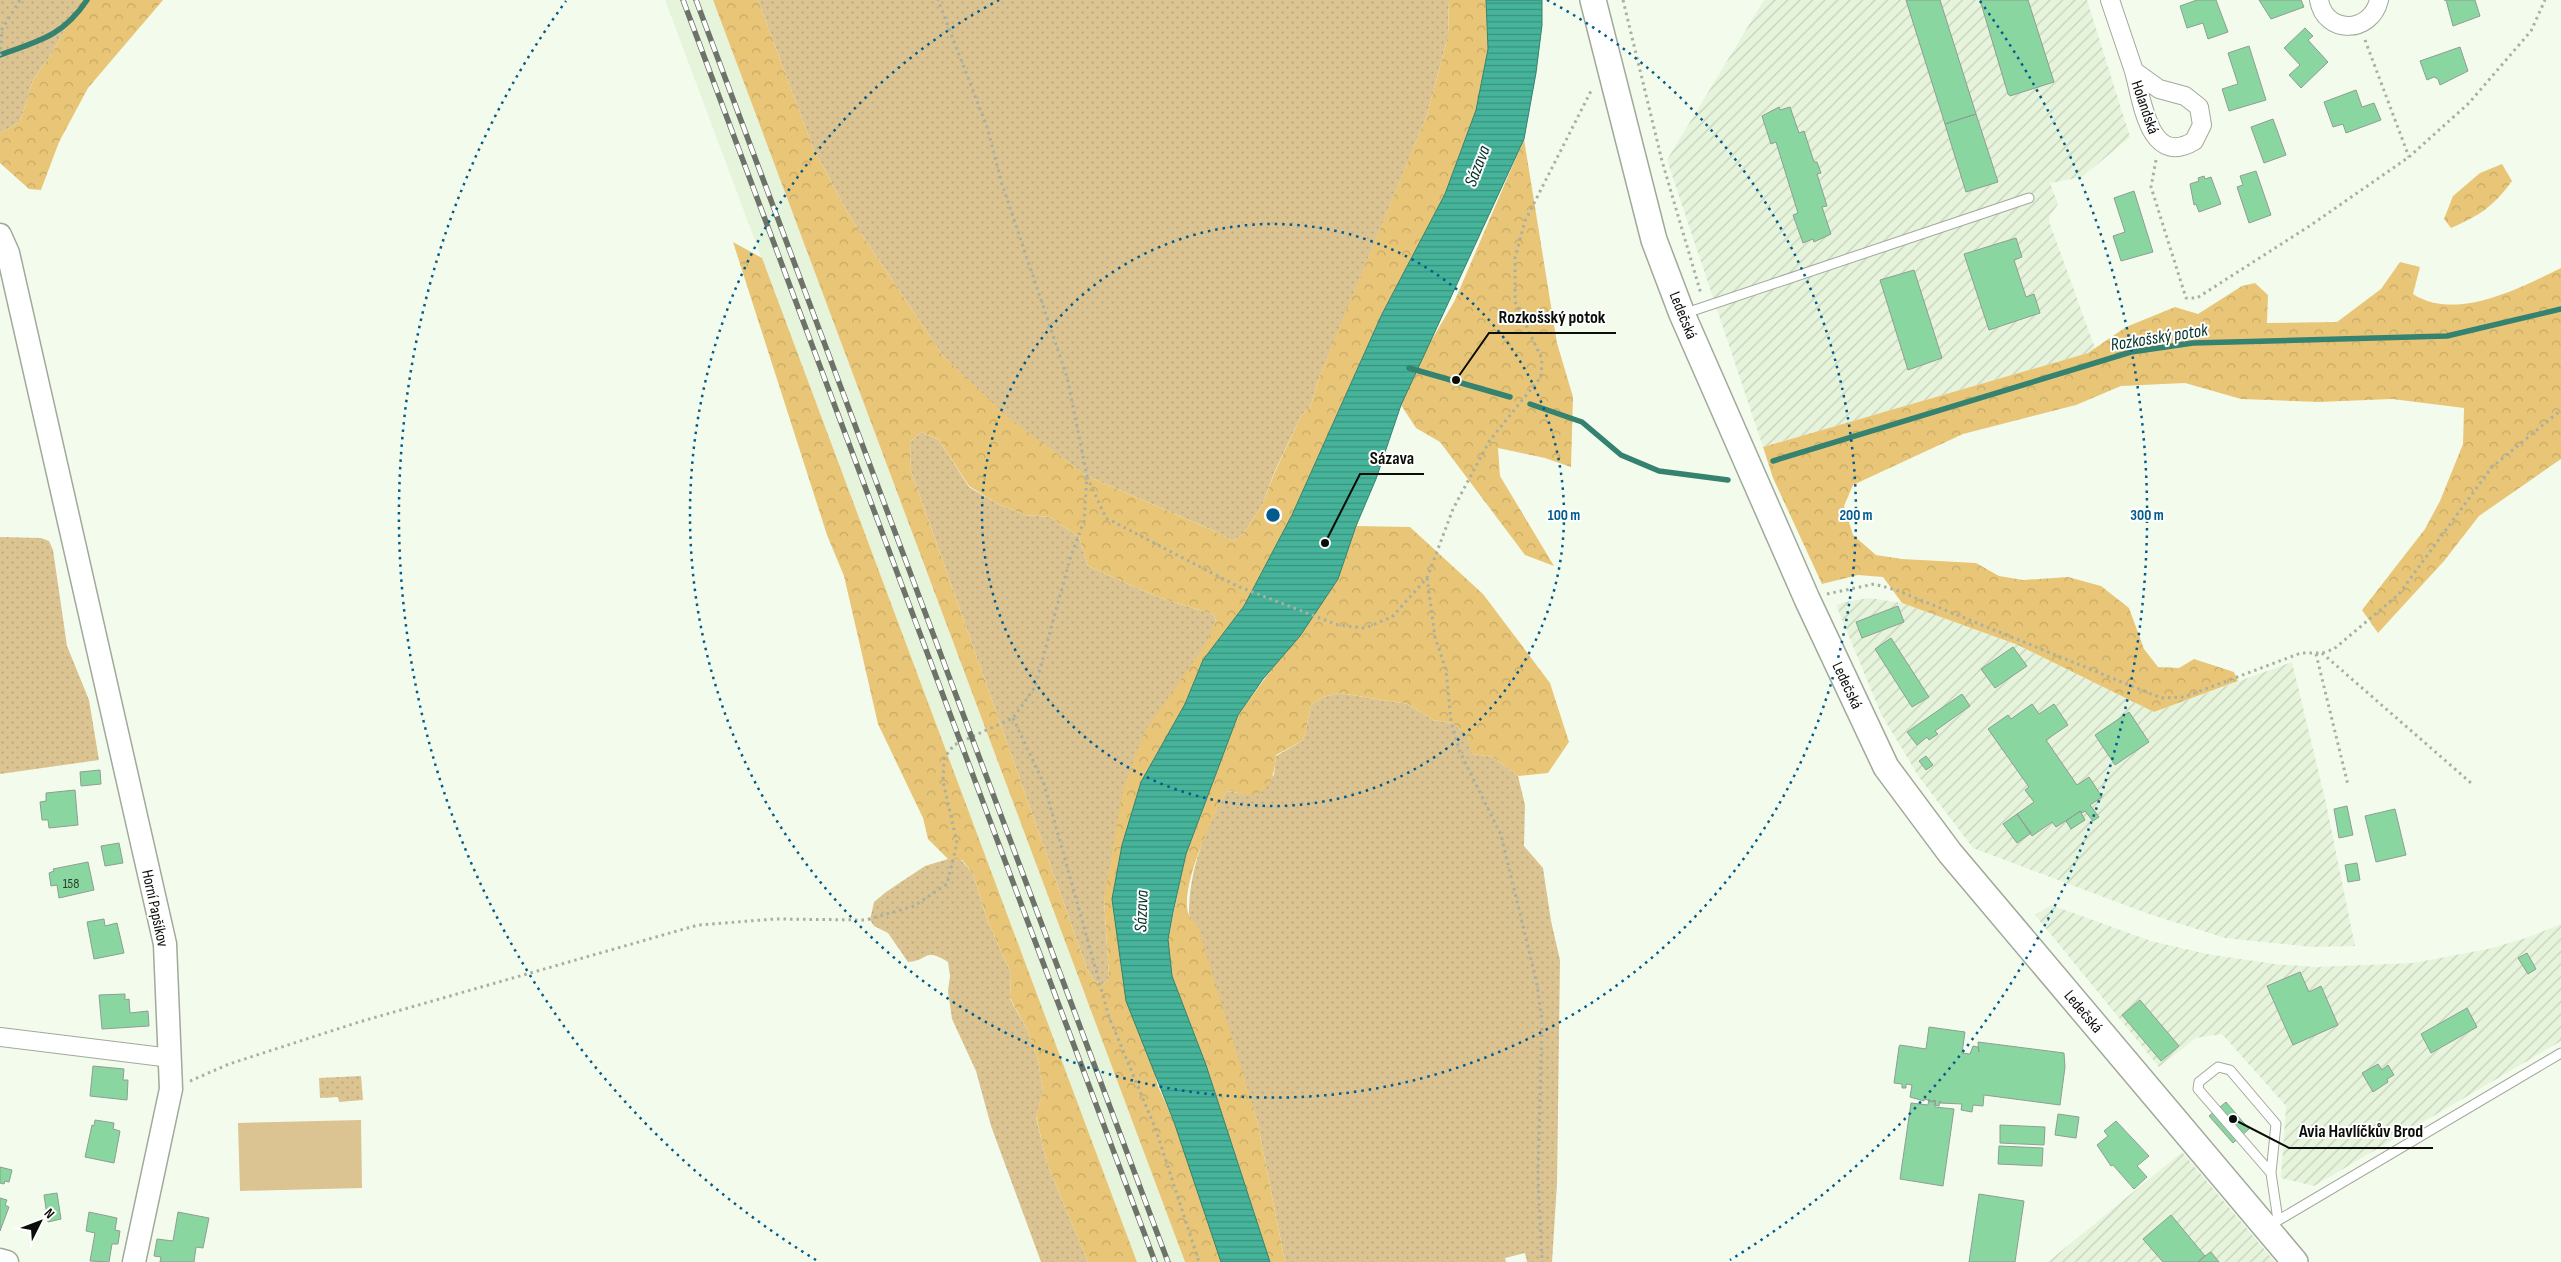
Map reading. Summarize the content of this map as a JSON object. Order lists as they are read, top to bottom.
{
  "streets": {
    "main road": ["Ledečská"],
    "street": ["Holandská", "Horní Papšíkov"]
  },
  "water": ["Sázava", "Rozkošský potok"],
  "places": ["Rozkošský potok", "Sázava", "Avia Havlíčkův Brod"],
  "house_numbers": ["158"],
  "north": "top right",
  "rings": ["100 m", "200 m", "300 m"]
}
